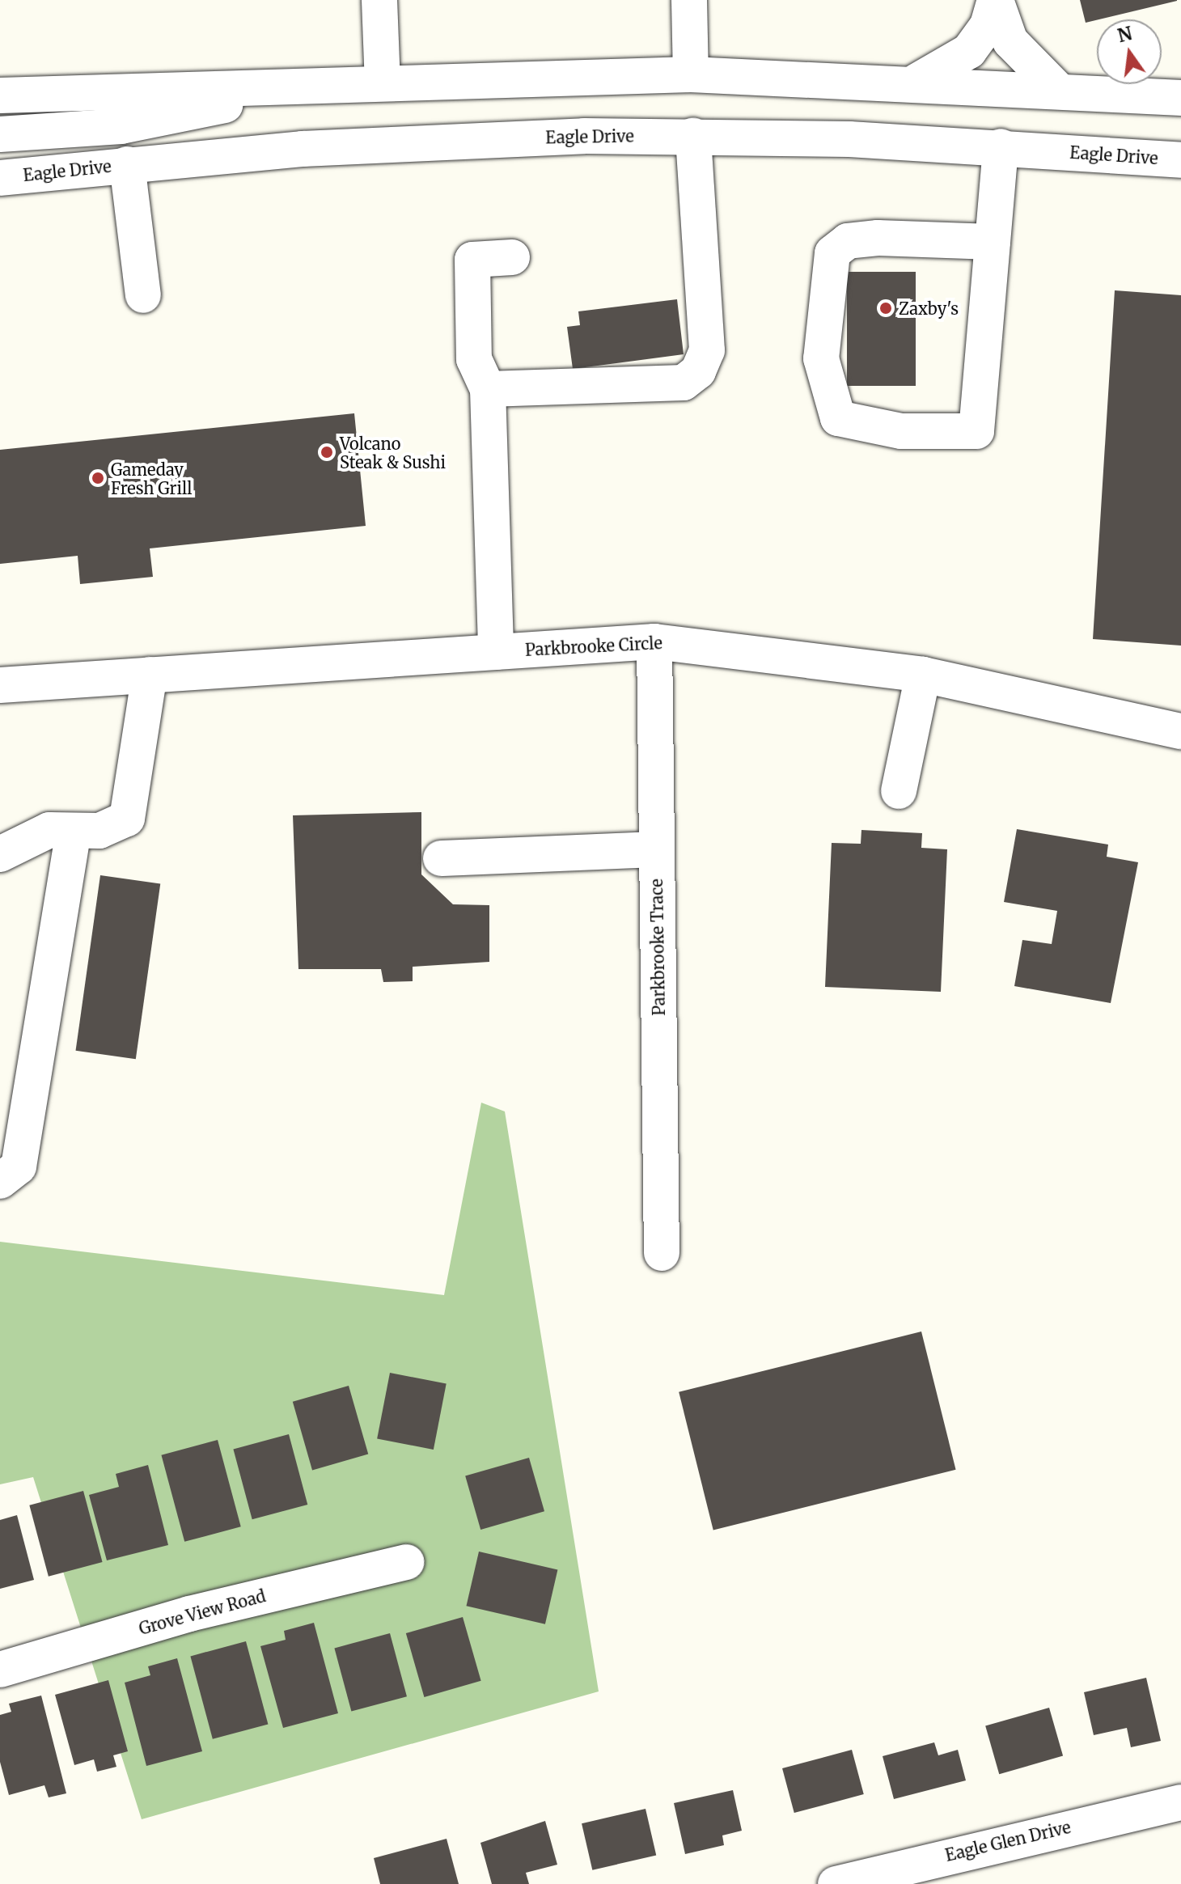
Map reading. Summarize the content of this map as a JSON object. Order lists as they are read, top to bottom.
{
  "streets": {
    "street": [
      "Eagle Drive",
      "Parkbrooke Circle",
      "Parkbrooke Trace",
      "Grove View Road",
      "Eagle Glen Drive"
    ]
  },
  "crossings": [
    ["Parkbrooke Circle", "Parkbrooke Trace"]
  ],
  "places": ["Zaxby's", "Volcano Steak & Sushi", "Gameday Fresh Grill"],
  "north": "top"
}
